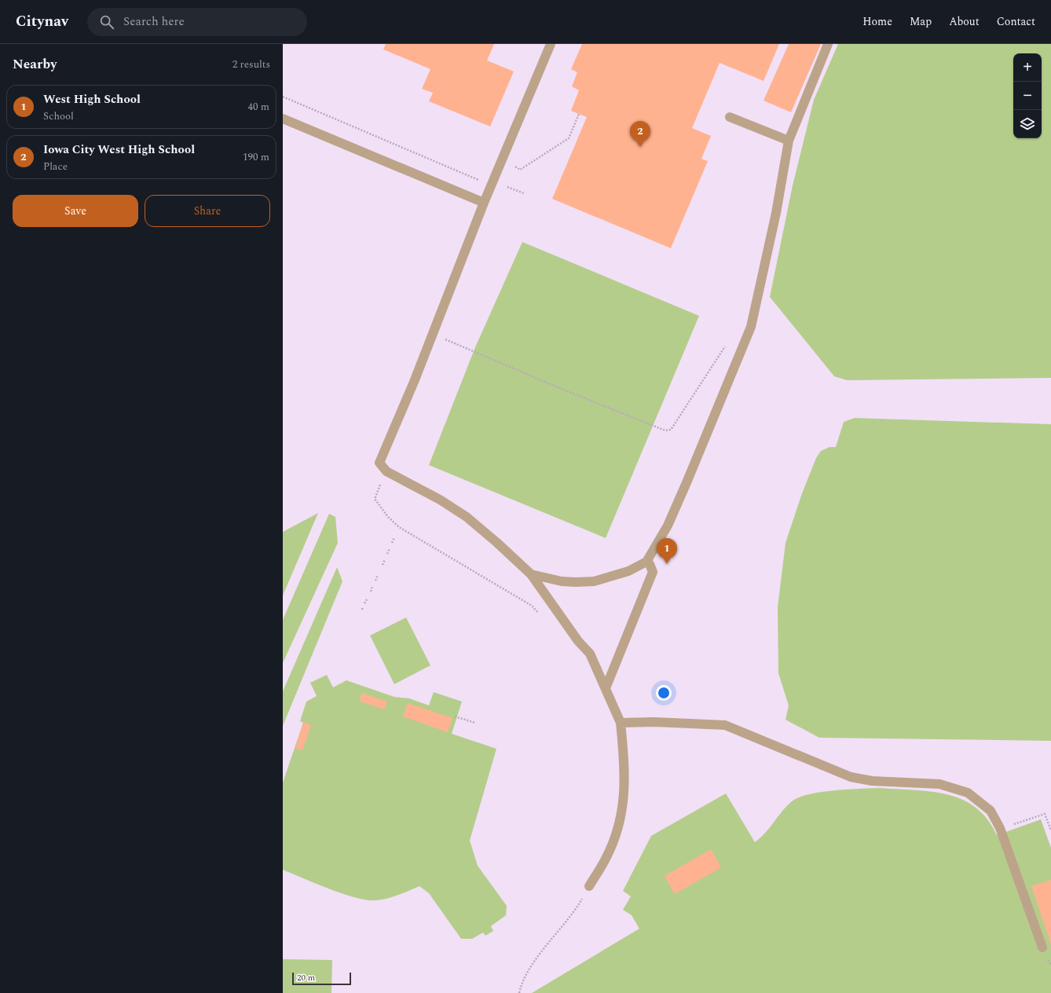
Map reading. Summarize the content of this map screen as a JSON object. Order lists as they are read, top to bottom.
{
  "scale_bar": "20 m",
  "page": {
    "header": "Citynav",
    "search": "Search here",
    "nav": [
      "Home",
      "Map",
      "About",
      "Contact"
    ],
    "heading": ["Nearby", "2 results"],
    "map_buttons": ["+", "−"],
    "list": [
      {
        "mark": "1",
        "name": "West High School",
        "note": "School",
        "value": "40 m"
      },
      {
        "mark": "2",
        "name": "Iowa City West High School",
        "note": "Place",
        "value": "190 m"
      }
    ],
    "pins": ["2", "1"],
    "buttons": ["Save", "Share"],
    "scale": "20 m"
  }
}
